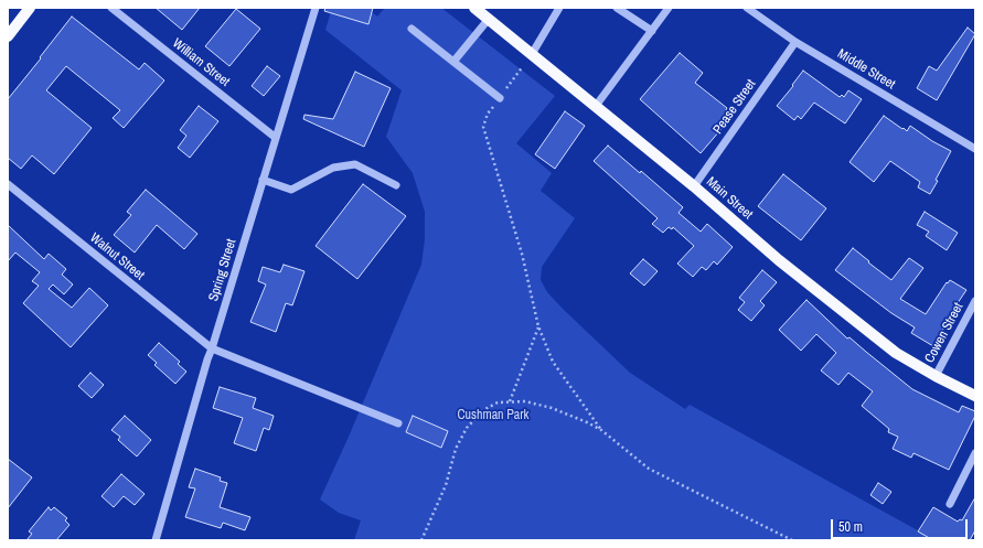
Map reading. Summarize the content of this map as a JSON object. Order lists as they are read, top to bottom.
{
  "streets": {
    "main road": ["Main Street"],
    "street": [
      "William Street",
      "Middle Street",
      "Pease Street",
      "Walnut Street",
      "Spring Street",
      "Cowen Street"
    ]
  },
  "crossings": [
    ["William Street", "Spring Street"],
    ["Middle Street", "Pease Street"],
    ["Pease Street", "Main Street"],
    ["Main Street", "Cowen Street"],
    ["Walnut Street", "Spring Street"]
  ],
  "parks": ["Cushman Park"],
  "scale_bar": "50 m"
}
